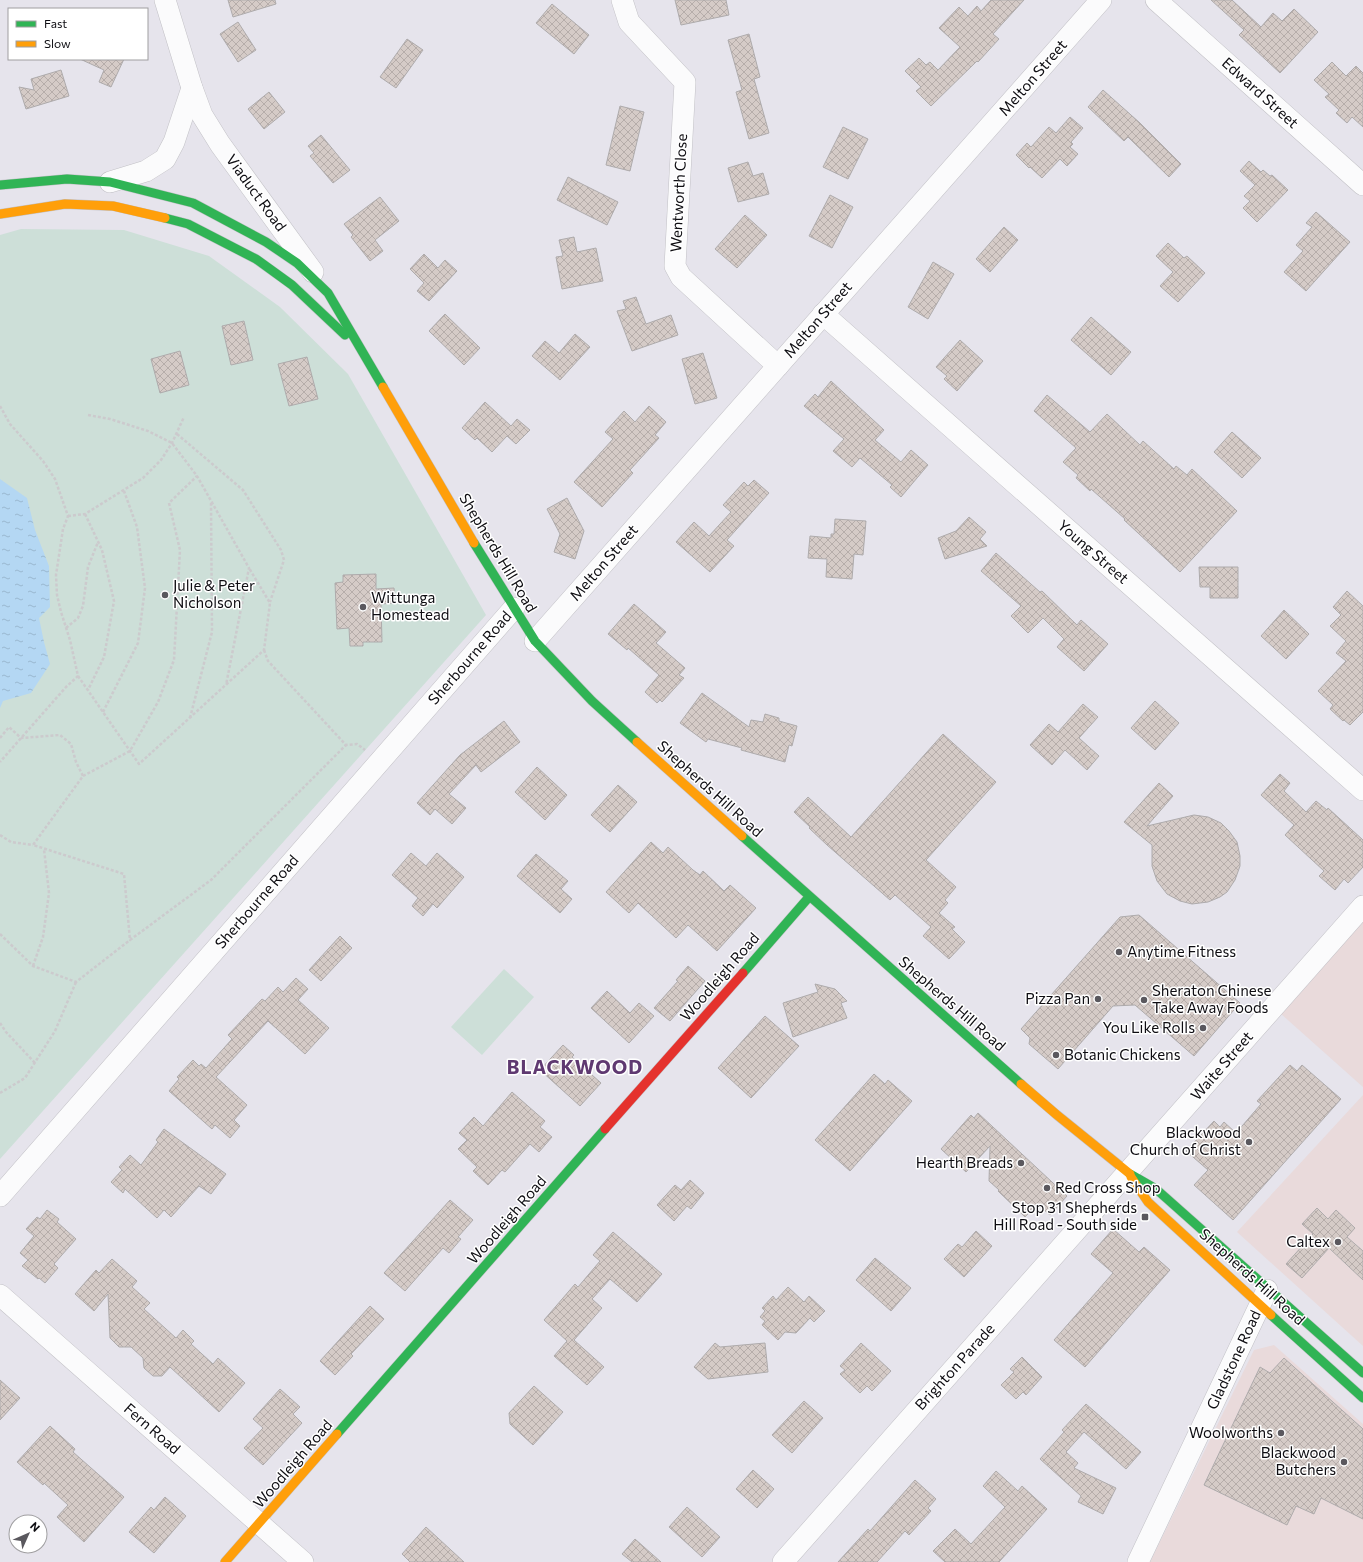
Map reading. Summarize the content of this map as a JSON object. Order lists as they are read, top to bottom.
{
  "streets": {
    "main road": ["Shepherds Hill Road", "Woodleigh Road"],
    "street": [
      "Melton Street",
      "Edward Street",
      "Viaduct Road",
      "Wentworth Close",
      "Young Street",
      "Sherbourne Road",
      "Waite Street",
      "Gladstone Road",
      "Brighton Parade",
      "Fern Road"
    ]
  },
  "crossings": [
    ["Melton Street", "Wentworth Close"],
    ["Melton Street", "Young Street"],
    ["Melton Street", "Shepherds Hill Road"],
    ["Viaduct Road", "Shepherds Hill Road"],
    ["Shepherds Hill Road", "Sherbourne Road"],
    ["Shepherds Hill Road", "Woodleigh Road"],
    ["Shepherds Hill Road", "Waite Street"],
    ["Shepherds Hill Road", "Gladstone Road"],
    ["Shepherds Hill Road", "Brighton Parade"],
    ["Woodleigh Road", "Fern Road"],
    ["Waite Street", "Brighton Parade"]
  ],
  "districts": ["BLACKWOOD"],
  "places": {
    "other": [
      "Julie & Peter Nicholson",
      "Wittunga Homestead",
      "Anytime Fitness",
      "Pizza Pan",
      "Sheraton Chinese Take Away Foods",
      "You Like Rolls",
      "Botanic Chickens",
      "Blackwood Church of Christ",
      "Hearth Breads",
      "Red Cross Shop",
      "Caltex",
      "Woolworths",
      "Blackwood Butchers"
    ],
    "transit": ["Stop 31 Shepherds Hill Road - South side"]
  },
  "legend": ["Fast", "Slow"],
  "north": "top right"
}
